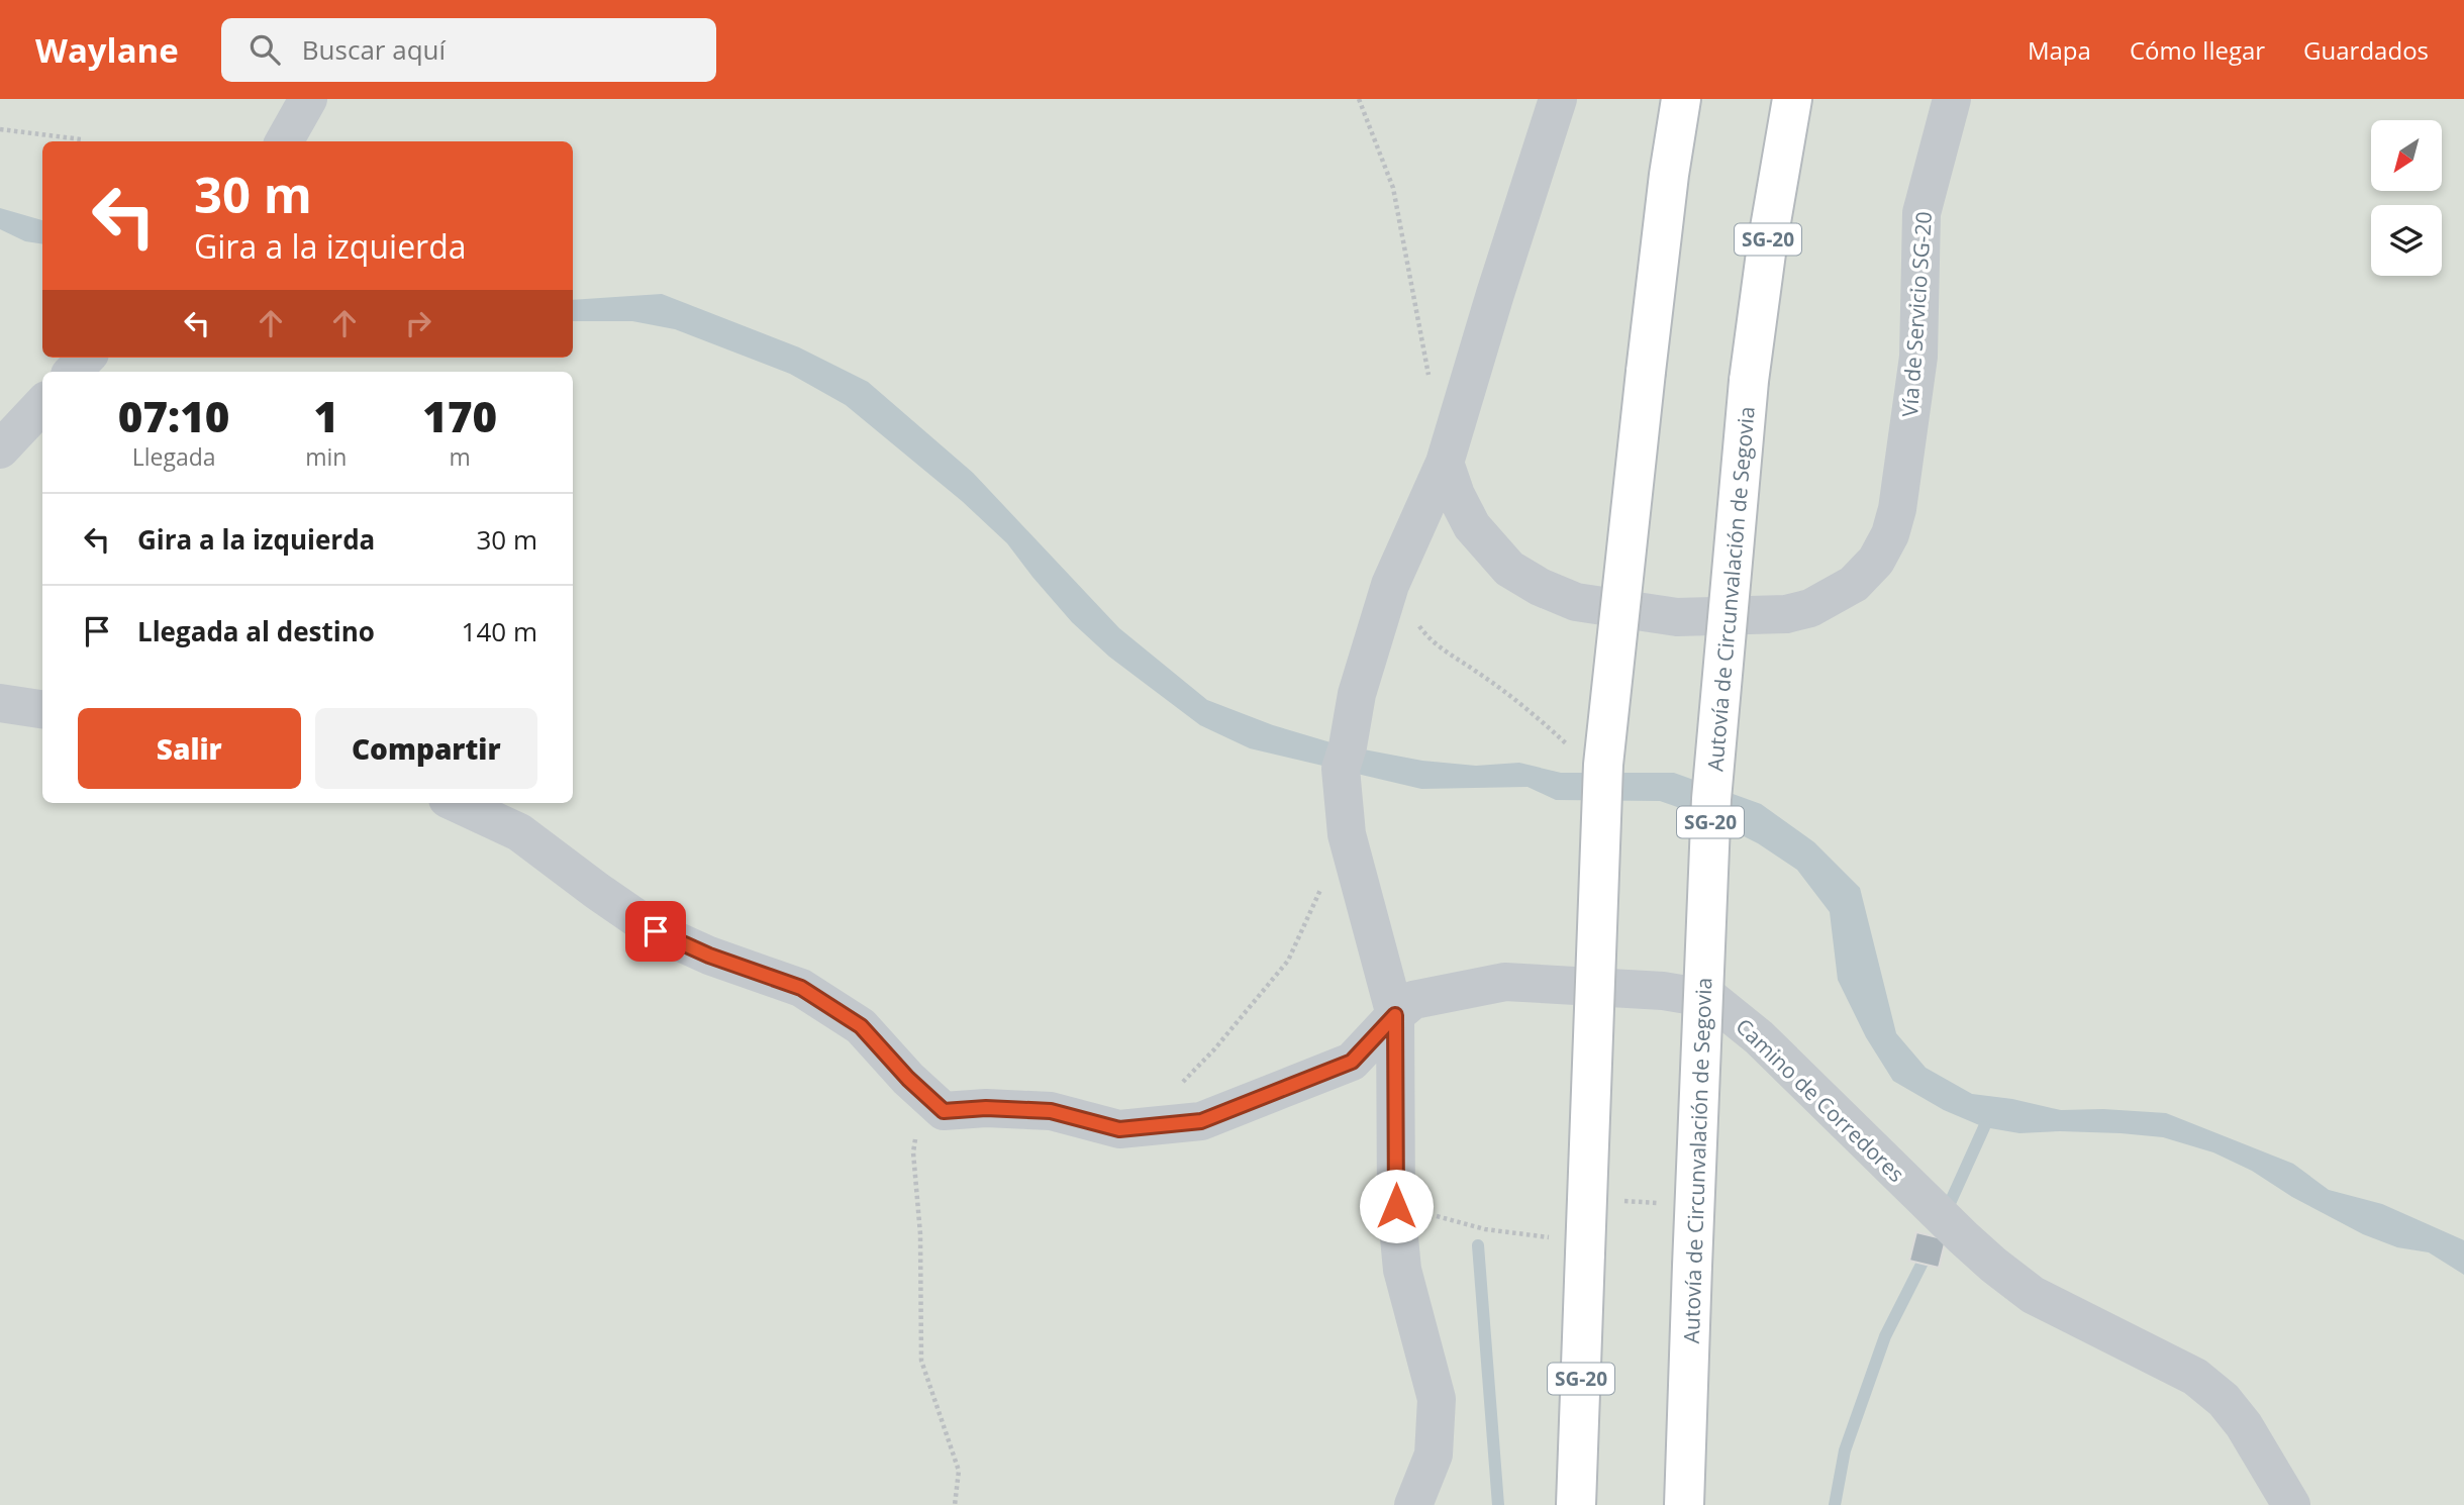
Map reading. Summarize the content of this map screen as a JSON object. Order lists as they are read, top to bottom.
{
  "streets": {
    "highway": ["SG-20", "Autovía de Circunvalación de Segovia"],
    "street": ["Vía de Servicio SG-20", "Camino de Corredores"]
  },
  "north": "bottom left",
  "page": {
    "header": "Waylane",
    "search": "Buscar aquí",
    "nav": ["Mapa", "Cómo llegar", "Guardados"],
    "turn": ["30 m", "Gira a la izquierda"],
    "eta": [
      "07:10",
      "Llegada",
      "1",
      "min",
      "170",
      "m"
    ],
    "list": [
      {
        "name": "Gira a la izquierda",
        "value": "30 m"
      },
      {
        "name": "Llegada al destino",
        "value": "140 m"
      }
    ],
    "buttons": ["Salir", "Compartir"]
  }
}
